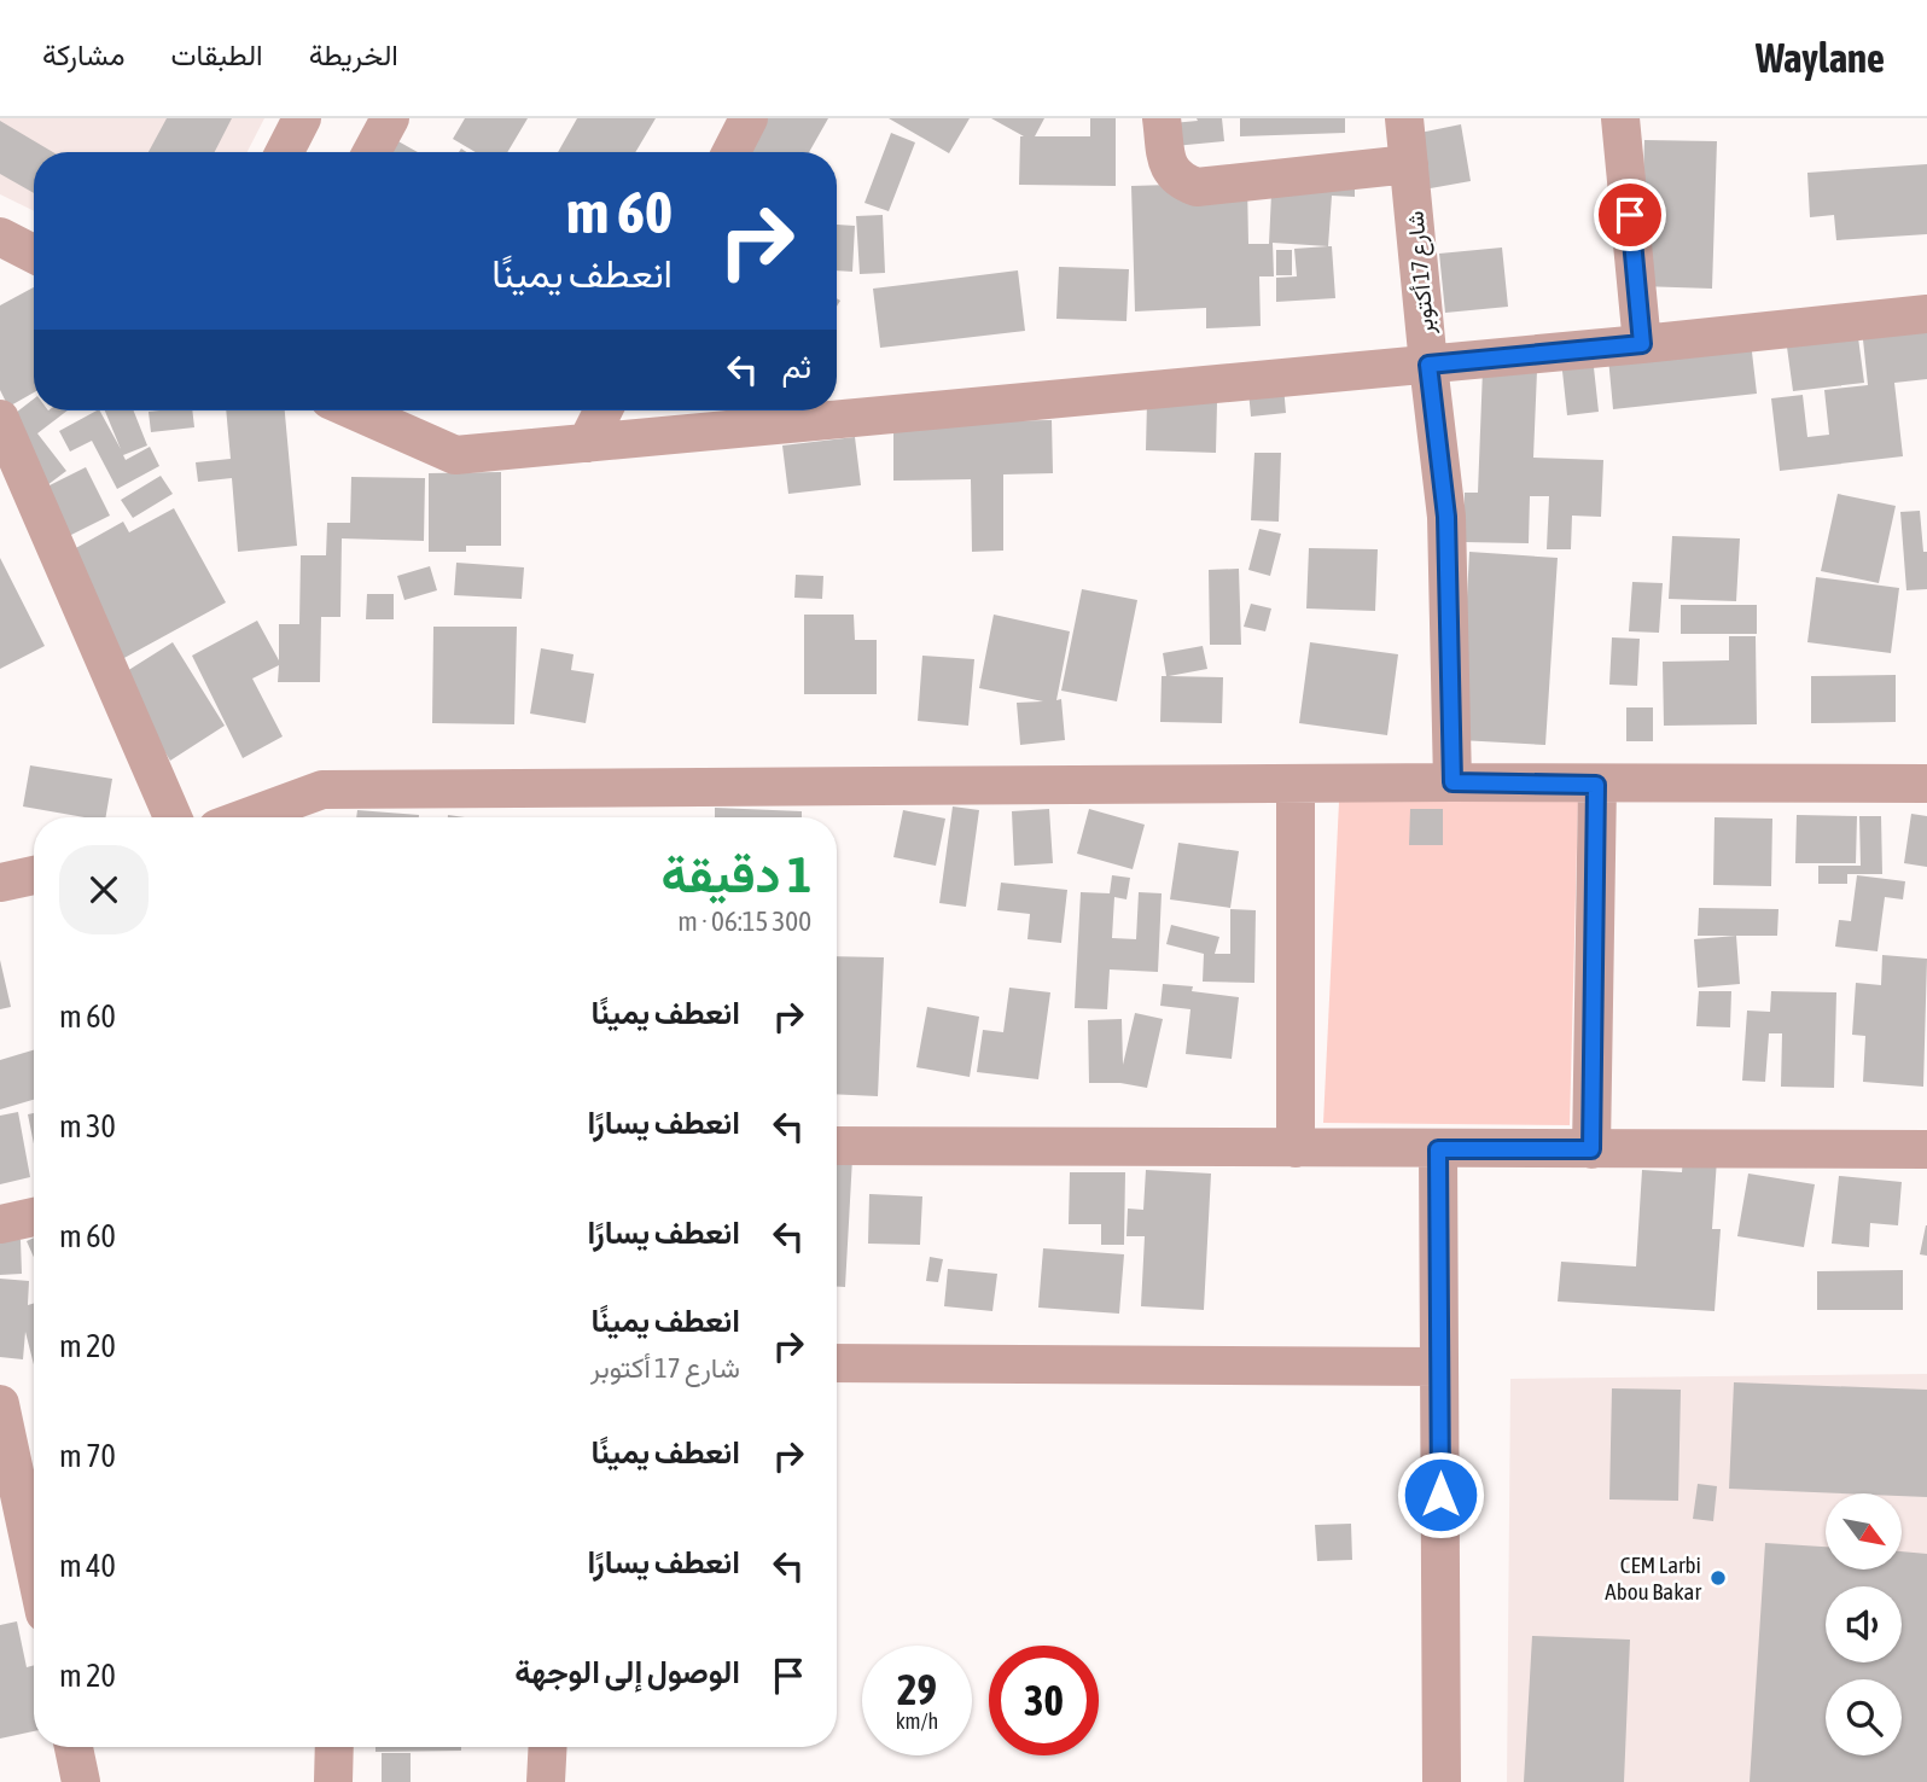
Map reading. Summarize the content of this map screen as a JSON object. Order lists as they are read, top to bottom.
{
  "streets": {
    "street": ["شارع 17 أكتوبر"]
  },
  "places": ["CEM Larbi Abou Bakar"],
  "north": "bottom right",
  "page": {
    "header": "Waylane",
    "nav": ["الخريطة", "الطبقات", "مشاركة"],
    "turn": ["60 m", "انعطف يمينًا"],
    "then": "ثم",
    "heading": ["1 دقيقة", "300 m · 06:15"],
    "list": [
      {
        "name": "انعطف يمينًا",
        "value": "60 m"
      },
      {
        "name": "انعطف يسارًا",
        "value": "30 m"
      },
      {
        "name": "انعطف يسارًا",
        "value": "60 m"
      },
      {
        "name": "انعطف يمينًا",
        "note": "شارع 17 أكتوبر",
        "value": "20 m"
      },
      {
        "name": "انعطف يمينًا",
        "value": "70 m"
      },
      {
        "name": "انعطف يسارًا",
        "value": "40 m"
      },
      {
        "name": "الوصول إلى الوجهة",
        "value": "20 m"
      }
    ],
    "speed": "29 km/h",
    "limit": "30"
  }
}
